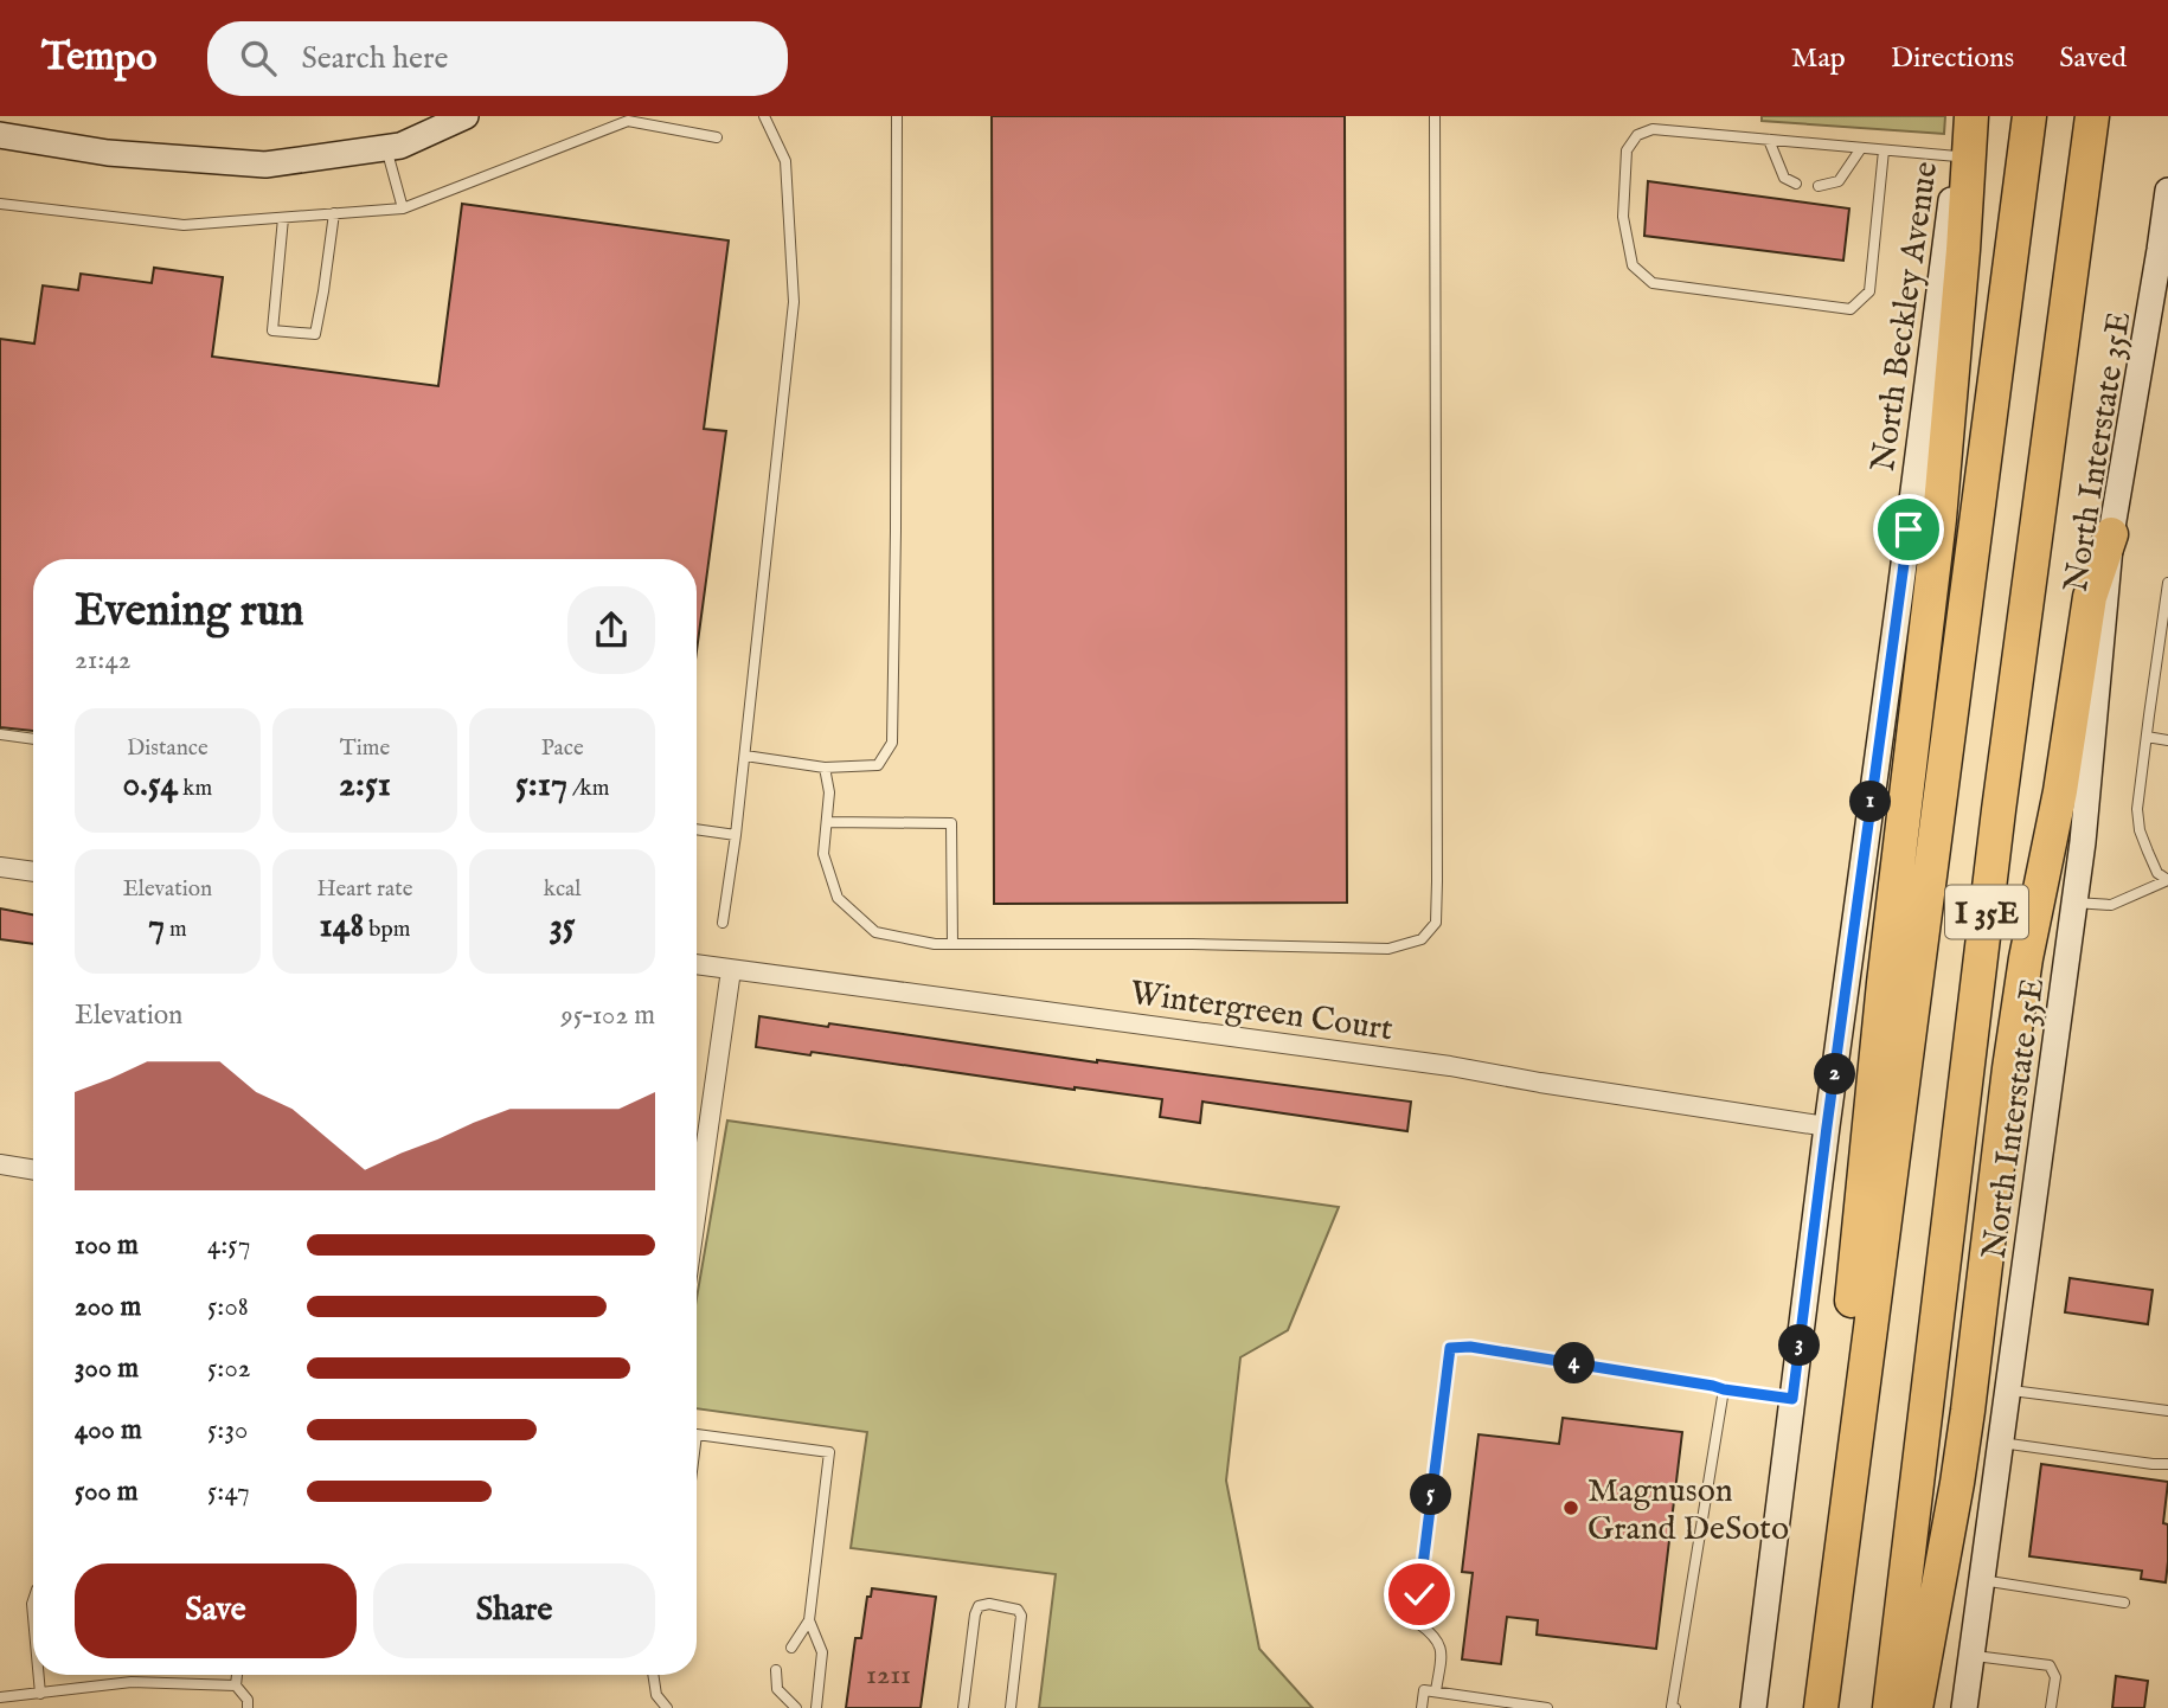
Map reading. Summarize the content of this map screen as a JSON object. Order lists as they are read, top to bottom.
{
  "streets": {
    "highway": ["I 35E"],
    "main road": ["North Beckley Avenue", "North Interstate 35E"],
    "street": ["Wintergreen Court"]
  },
  "crossings": [
    ["North Beckley Avenue", "Wintergreen Court"]
  ],
  "places": ["Magnuson Grand DeSoto"],
  "house_numbers": ["1211"],
  "page": {
    "header": "Tempo",
    "search": "Search here",
    "nav": ["Map", "Directions", "Saved"],
    "heading": ["Evening run", "21:42"],
    "stats": [
      ["Distance", "0.54 km"],
      ["Time", "2:51"],
      ["Pace", "5:17 /km"],
      ["Elevation", "7 m"],
      ["Heart rate", "148 bpm"],
      ["kcal", "35"]
    ],
    "pins": [
      "1",
      "2",
      "3",
      "4",
      "5"
    ],
    "chart": ["Elevation", "95–102 m"],
    "list": [
      {
        "name": "100 m",
        "note": "4:57"
      },
      {
        "name": "200 m",
        "note": "5:08"
      },
      {
        "name": "300 m",
        "note": "5:02"
      },
      {
        "name": "400 m",
        "note": "5:30"
      },
      {
        "name": "500 m",
        "note": "5:47"
      }
    ],
    "buttons": ["Save", "Share"]
  }
}
